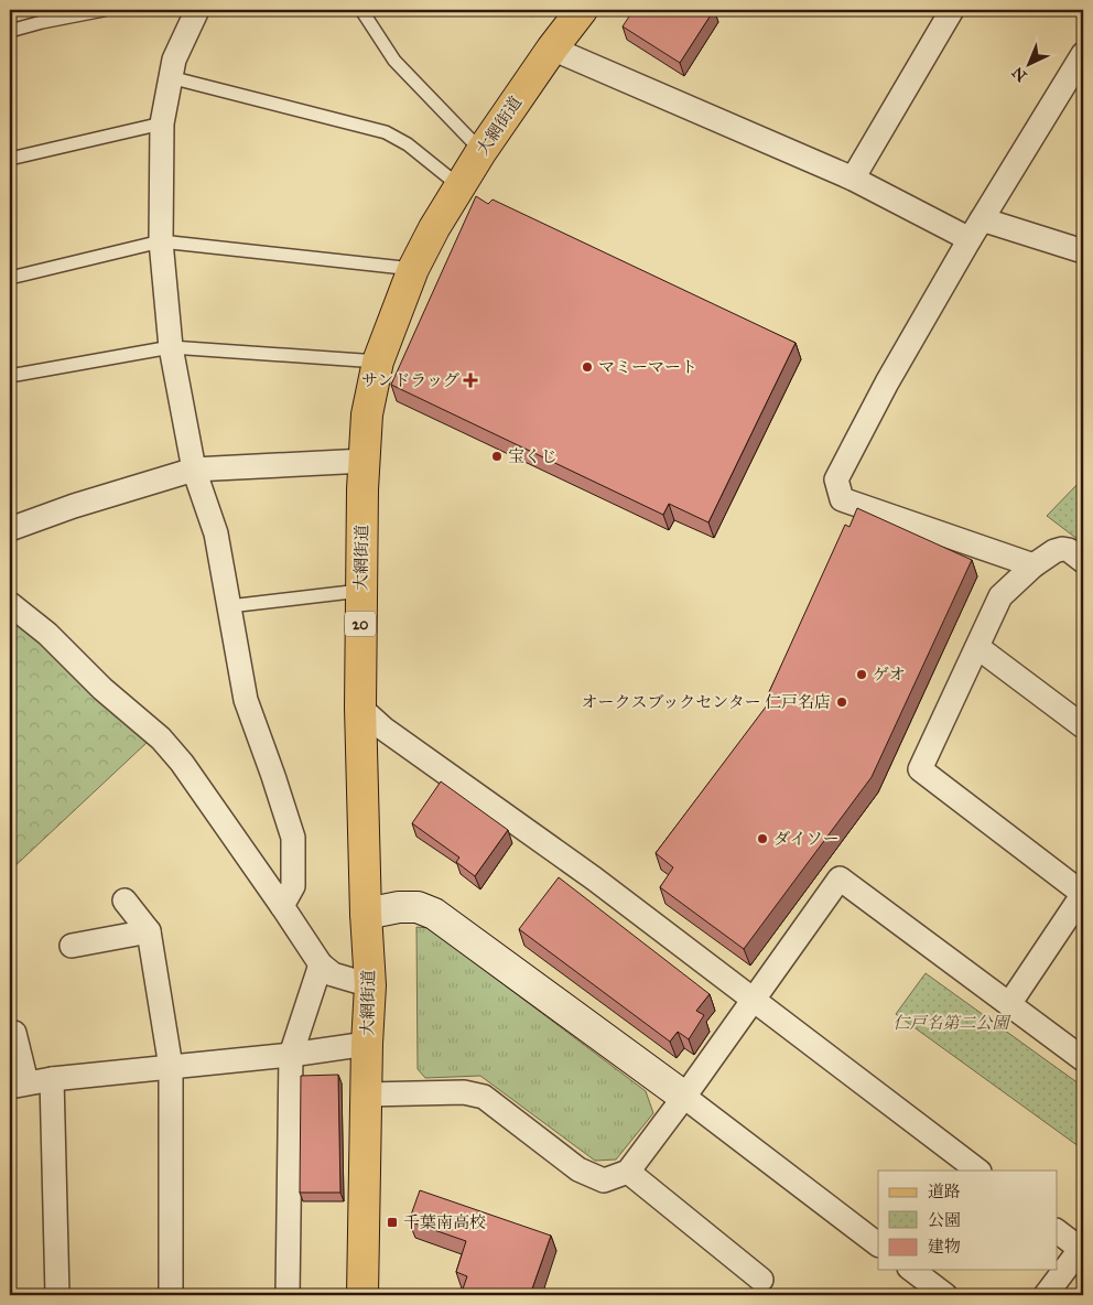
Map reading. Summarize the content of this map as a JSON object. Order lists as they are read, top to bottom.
{
  "streets": {
    "main road": ["大網街道", "20"]
  },
  "parks": ["仁戸名第二公園"],
  "places": {
    "other": [
      "マミーマート",
      "宝くじ",
      "ゲオ",
      "オークスブックセンター 仁戸名店",
      "ダイソー"
    ],
    "health": ["サンドラッグ"],
    "transit": ["千葉南高校"]
  },
  "legend": ["道路", "公園", "建物"],
  "north": "bottom left"
}
